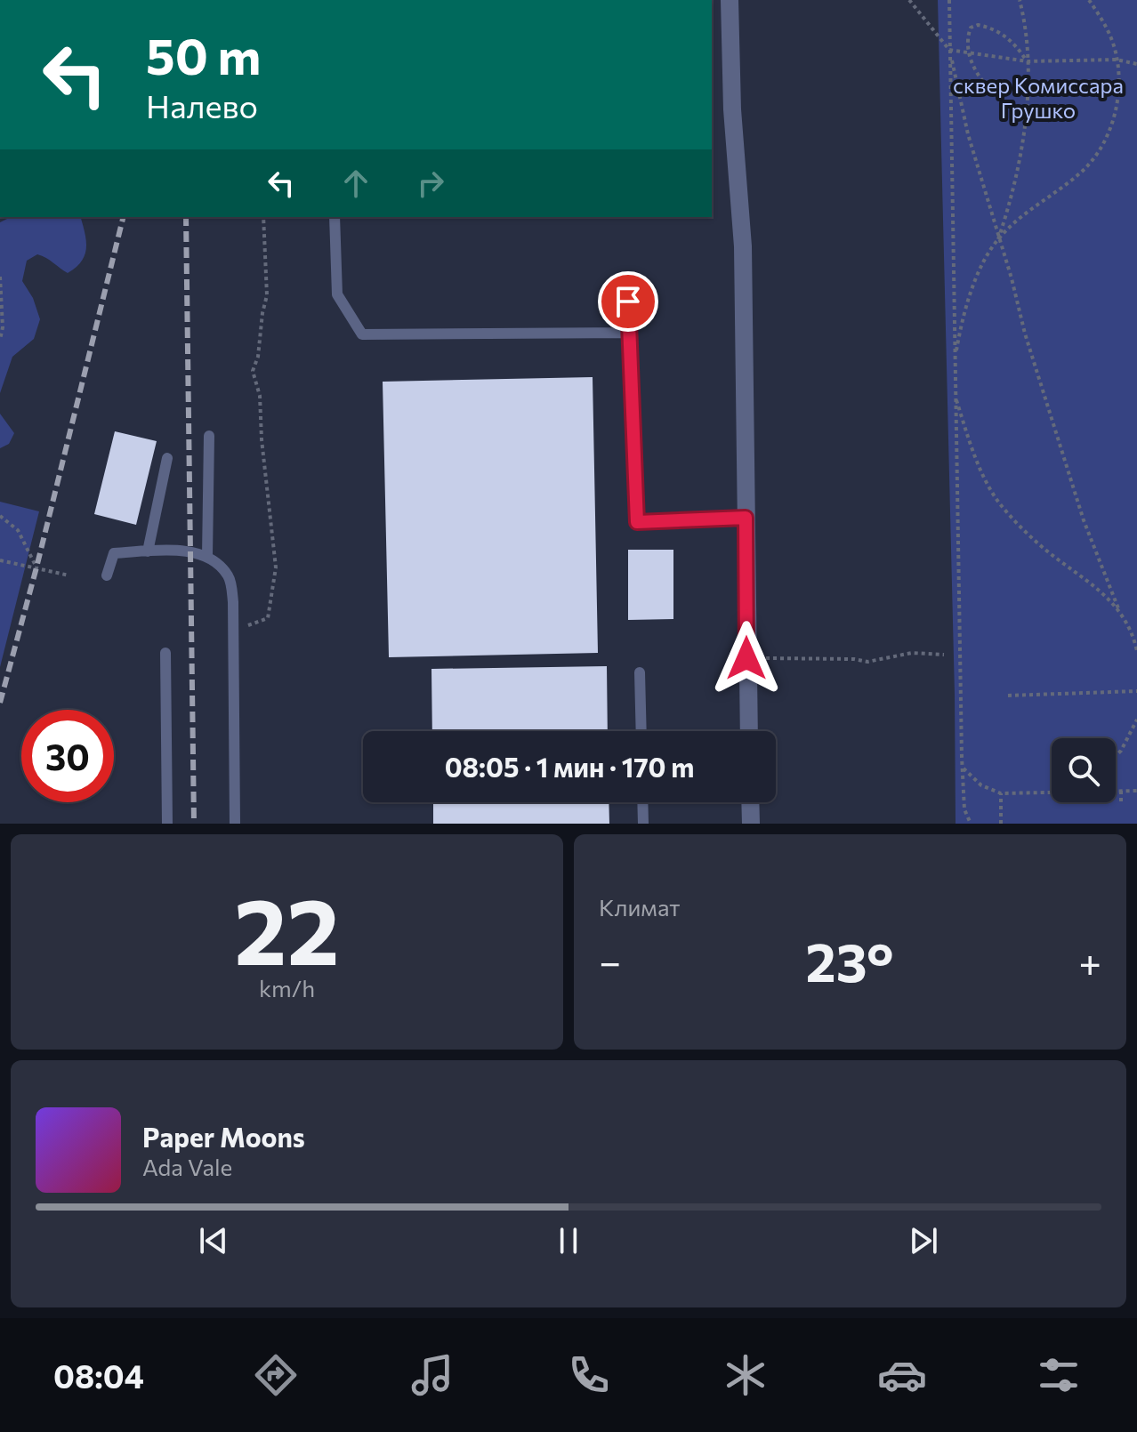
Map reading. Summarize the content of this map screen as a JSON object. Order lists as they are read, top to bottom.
{
  "parks": ["сквер Комиссара Грушко"],
  "page": {
    "turn": ["50 m", "Налево"],
    "limit": "30",
    "trip": "08:05 · 1 мин · 170 m",
    "tile": [
      ["22", "km/h"],
      "Климат"
    ],
    "heat": ["−", "23°", "+"],
    "song": ["Paper Moons", "Ada Vale"],
    "tabs": "08:04"
  }
}
